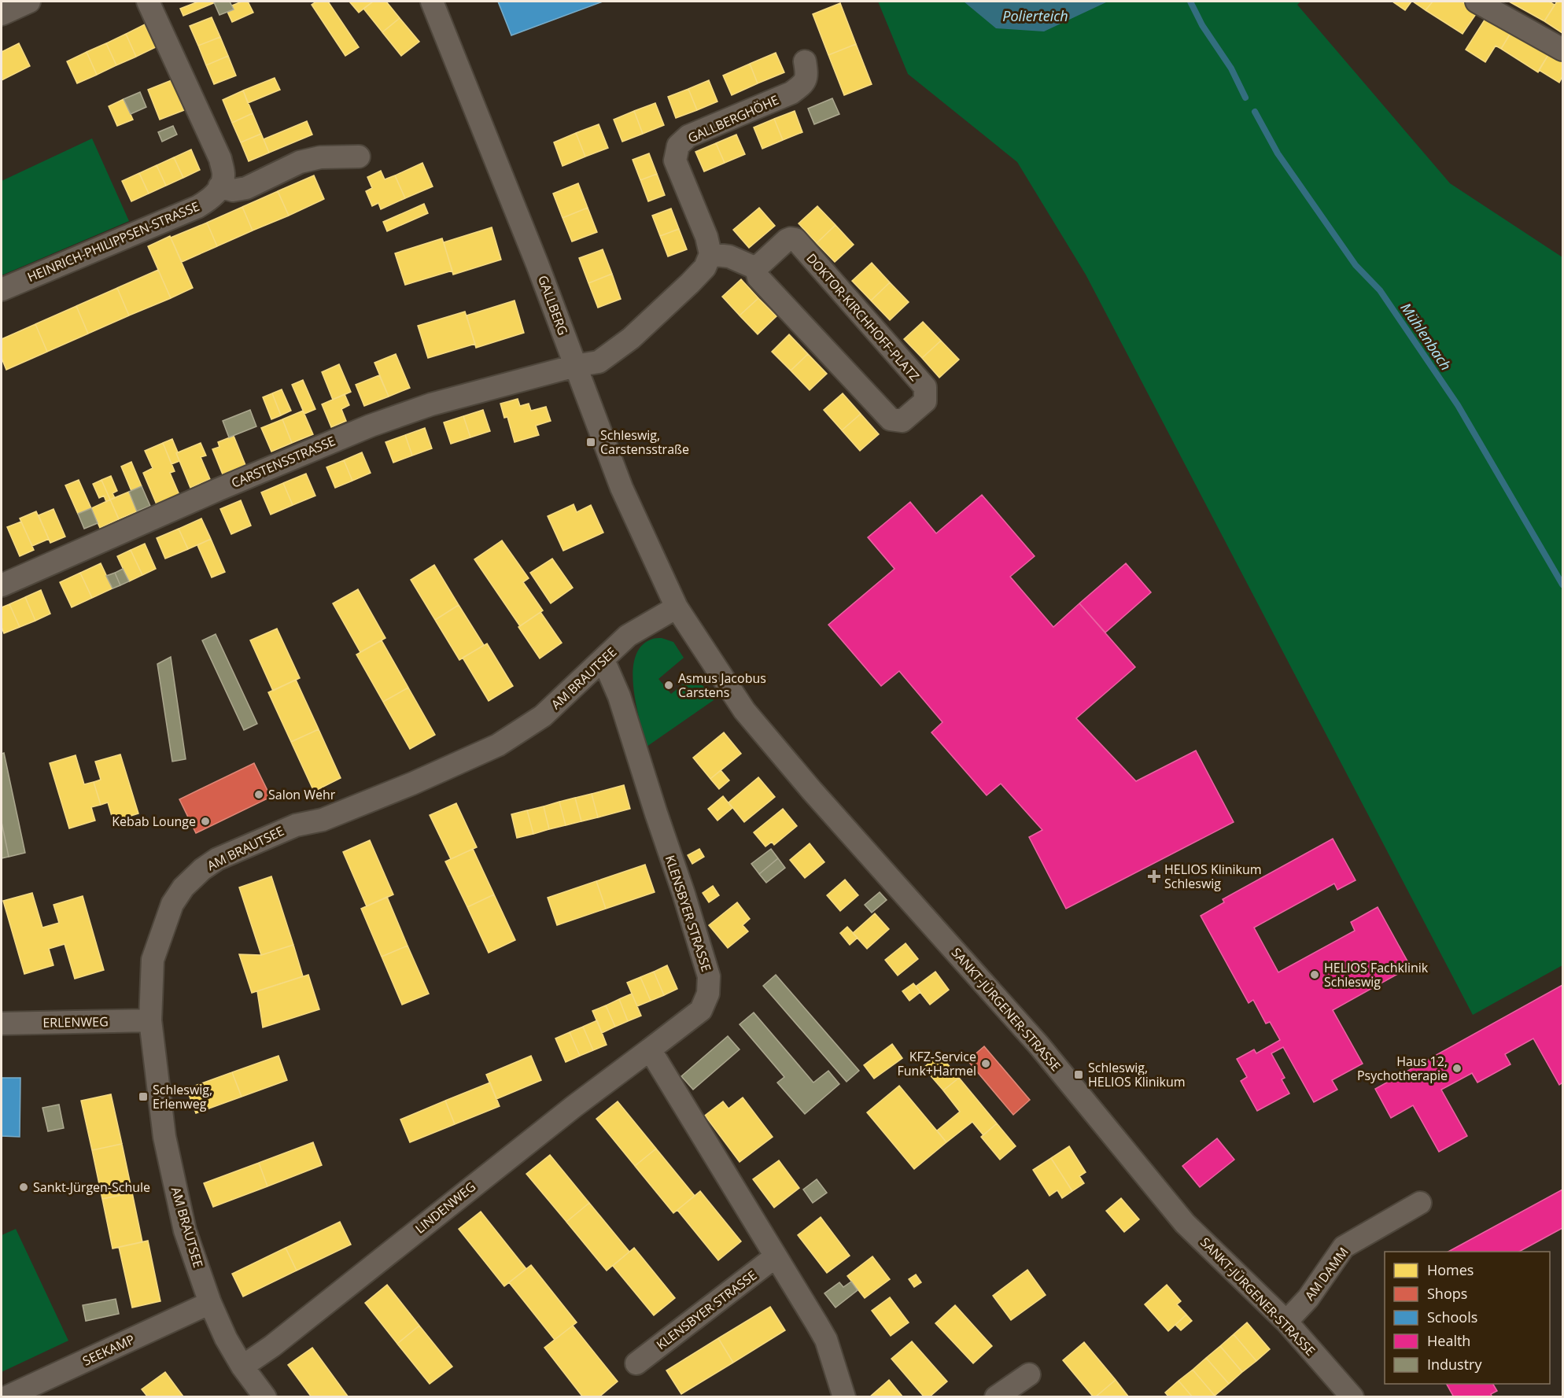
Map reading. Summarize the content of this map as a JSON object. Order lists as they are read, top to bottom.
{
  "streets": {
    "street": [
      "GALLBERGHÖHE",
      "HEINRICH-PHILIPPSEN-STRASSE",
      "GALLBERG",
      "DOKTOR-KIRCHHOFF-PLATZ",
      "CARSTENSSTRASSE",
      "AM BRAUTSEE",
      "KLENSBYER STRASSE",
      "SANKT-JÜRGENER-STRASSE",
      "ERLENWEG",
      "LINDENWEG",
      "AM DAMM",
      "SEEKAMP"
    ]
  },
  "crossings": [
    ["GALLBERG", "CARSTENSSTRASSE"],
    ["GALLBERG", "AM BRAUTSEE"],
    ["GALLBERG", "SANKT-JÜRGENER-STRASSE"],
    ["AM BRAUTSEE", "KLENSBYER STRASSE"],
    ["AM BRAUTSEE", "SANKT-JÜRGENER-STRASSE"],
    ["AM BRAUTSEE", "ERLENWEG"],
    ["AM BRAUTSEE", "LINDENWEG"],
    ["AM BRAUTSEE", "SEEKAMP"],
    ["KLENSBYER STRASSE", "LINDENWEG"],
    ["SANKT-JÜRGENER-STRASSE", "AM DAMM"]
  ],
  "water": ["Polierteich", "Mühlenbach"],
  "places": {
    "transit": ["Schleswig, Carstensstraße", "Schleswig, HELIOS Klinikum", "Schleswig, Erlenweg"],
    "other": [
      "Asmus Jacobus Carstens",
      "Salon Wehr",
      "Kebab Lounge",
      "HELIOS Fachklinik Schleswig",
      "KFZ-Service Funk+Harmel",
      "Haus 12, Psychotherapie",
      "Sankt-Jürgen-Schule"
    ],
    "health": ["HELIOS Klinikum Schleswig"]
  },
  "legend": [
    "Homes",
    "Shops",
    "Schools",
    "Health",
    "Industry"
  ]
}
